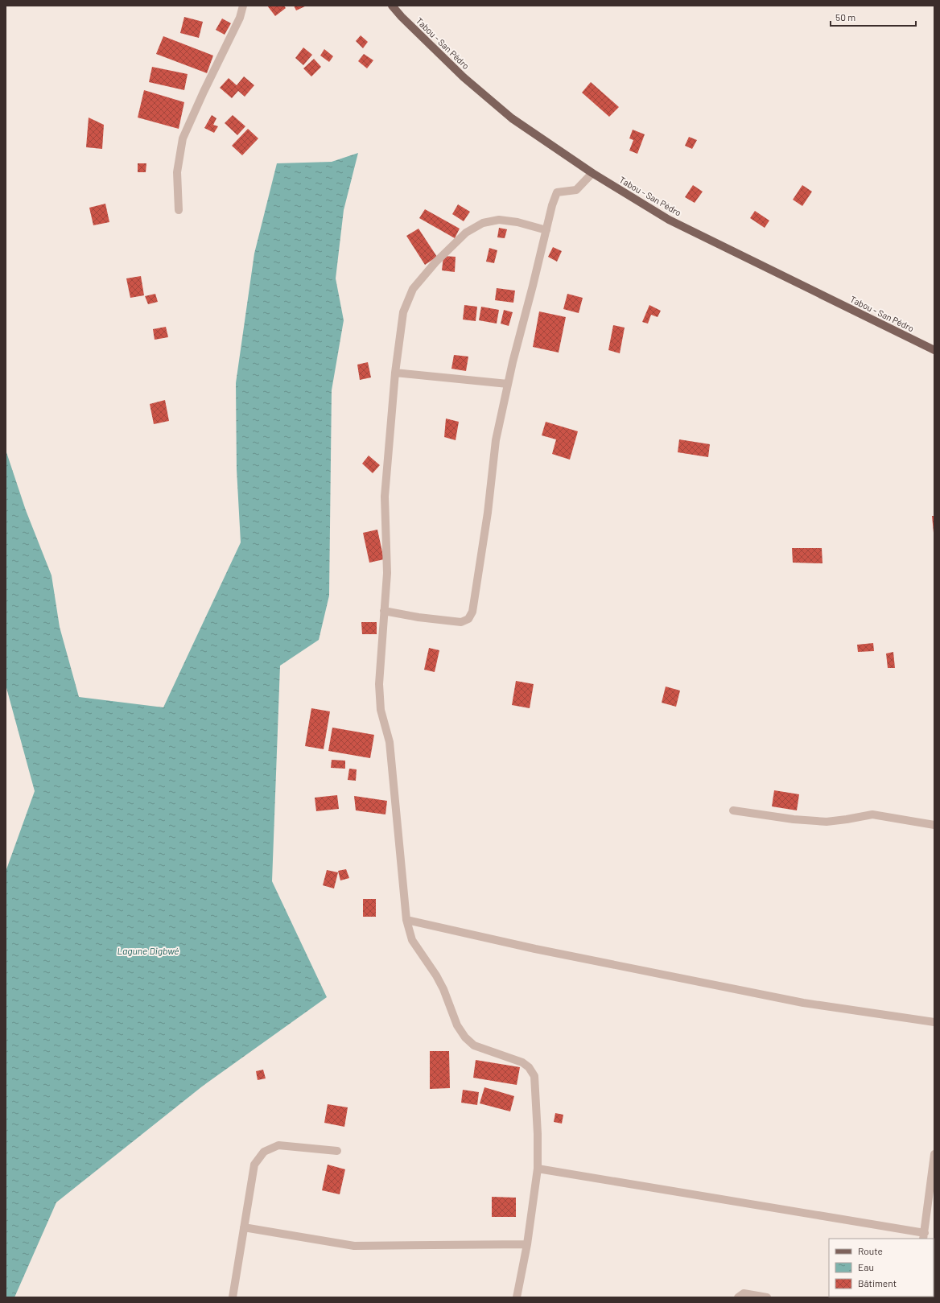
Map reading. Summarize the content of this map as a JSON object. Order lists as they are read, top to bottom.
{
  "streets": {
    "main road": ["Tabou - San Pédro"]
  },
  "water": ["Lagune Digbwé"],
  "legend": ["Route", "Eau", "Bâtiment"],
  "scale_bar": "50 m"
}
